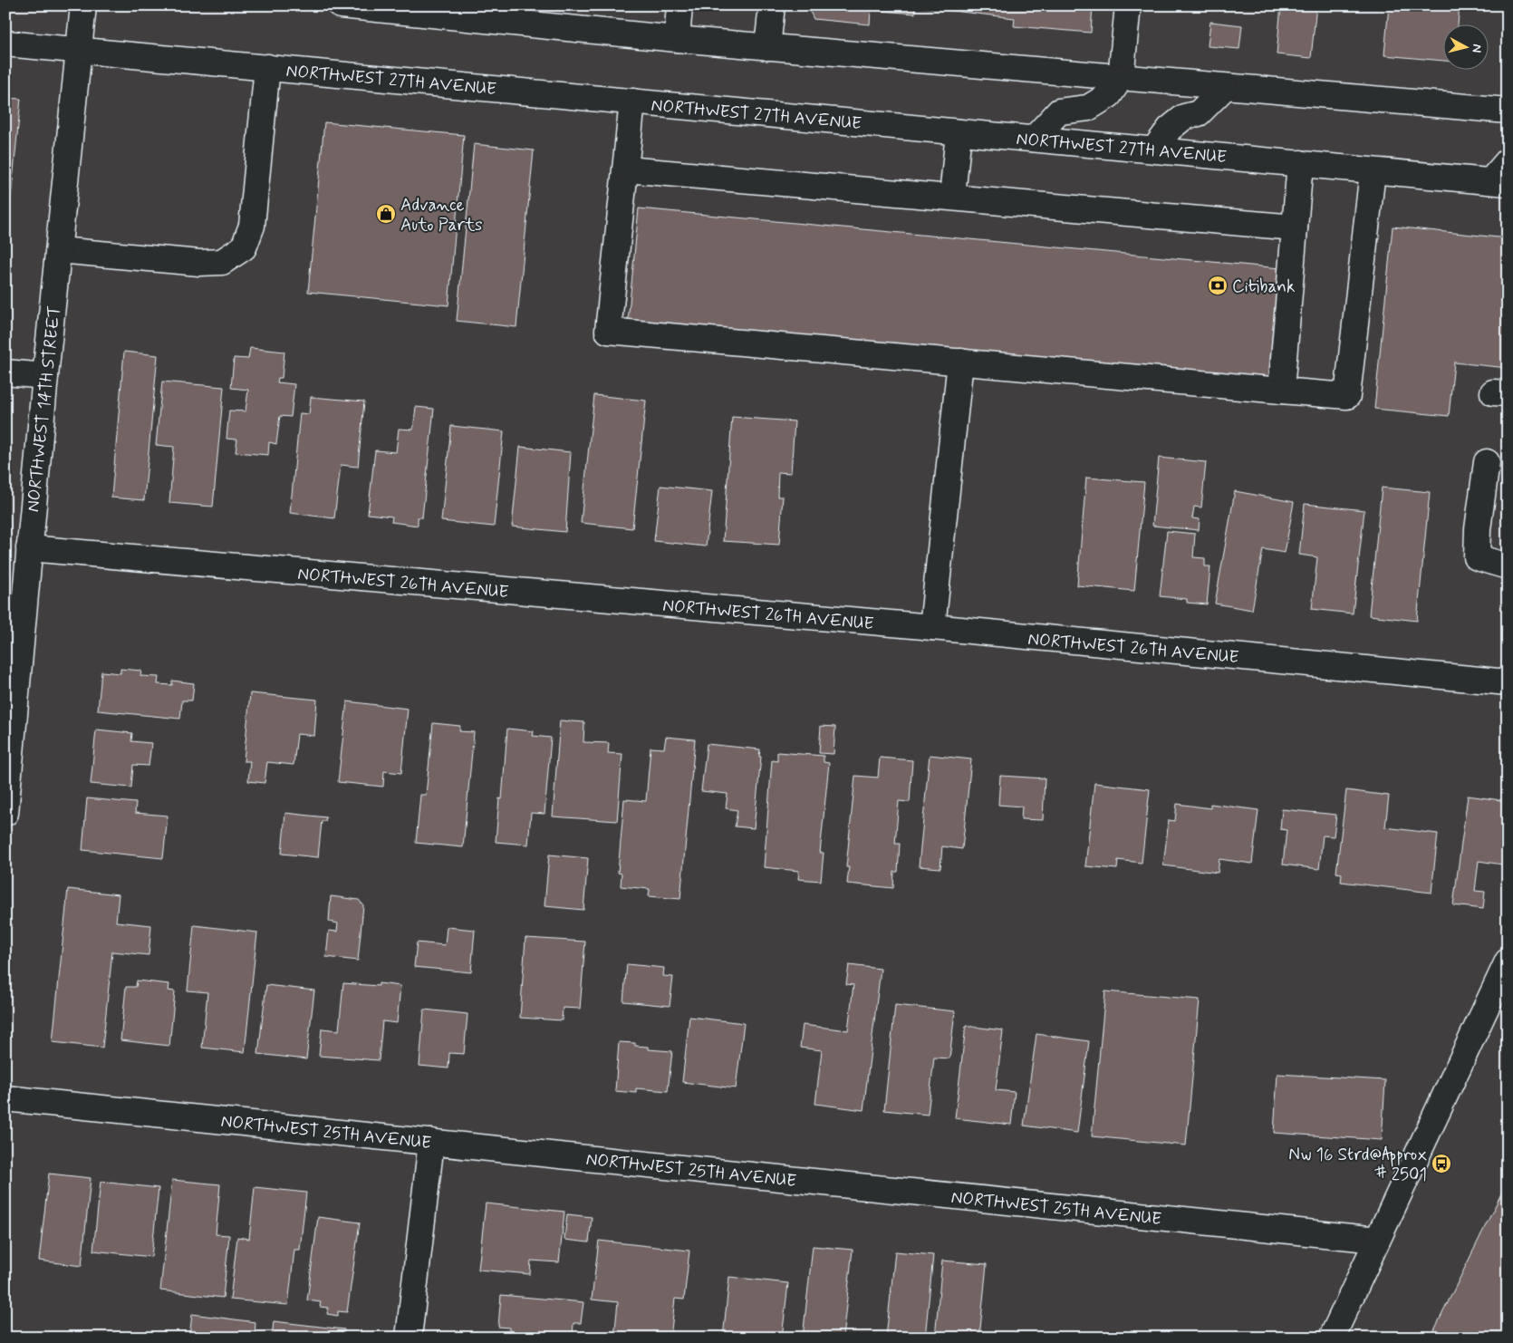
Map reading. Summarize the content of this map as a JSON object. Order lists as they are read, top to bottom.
{
  "streets": {
    "main road": [
      "NORTHWEST 27TH AVENUE",
      "NORTHWEST 14TH STREET",
      "NORTHWEST 26TH AVENUE",
      "NORTHWEST 25TH AVENUE"
    ]
  },
  "crossings": [
    ["NORTHWEST 27TH AVENUE", "NORTHWEST 14TH STREET"],
    ["NORTHWEST 14TH STREET", "NORTHWEST 26TH AVENUE"]
  ],
  "places": {
    "shop": ["Advance Auto Parts"],
    "bank": ["Citibank"],
    "bus stop": ["Nw 16 Strd@Approx # 2501"]
  },
  "north": "right"
}
